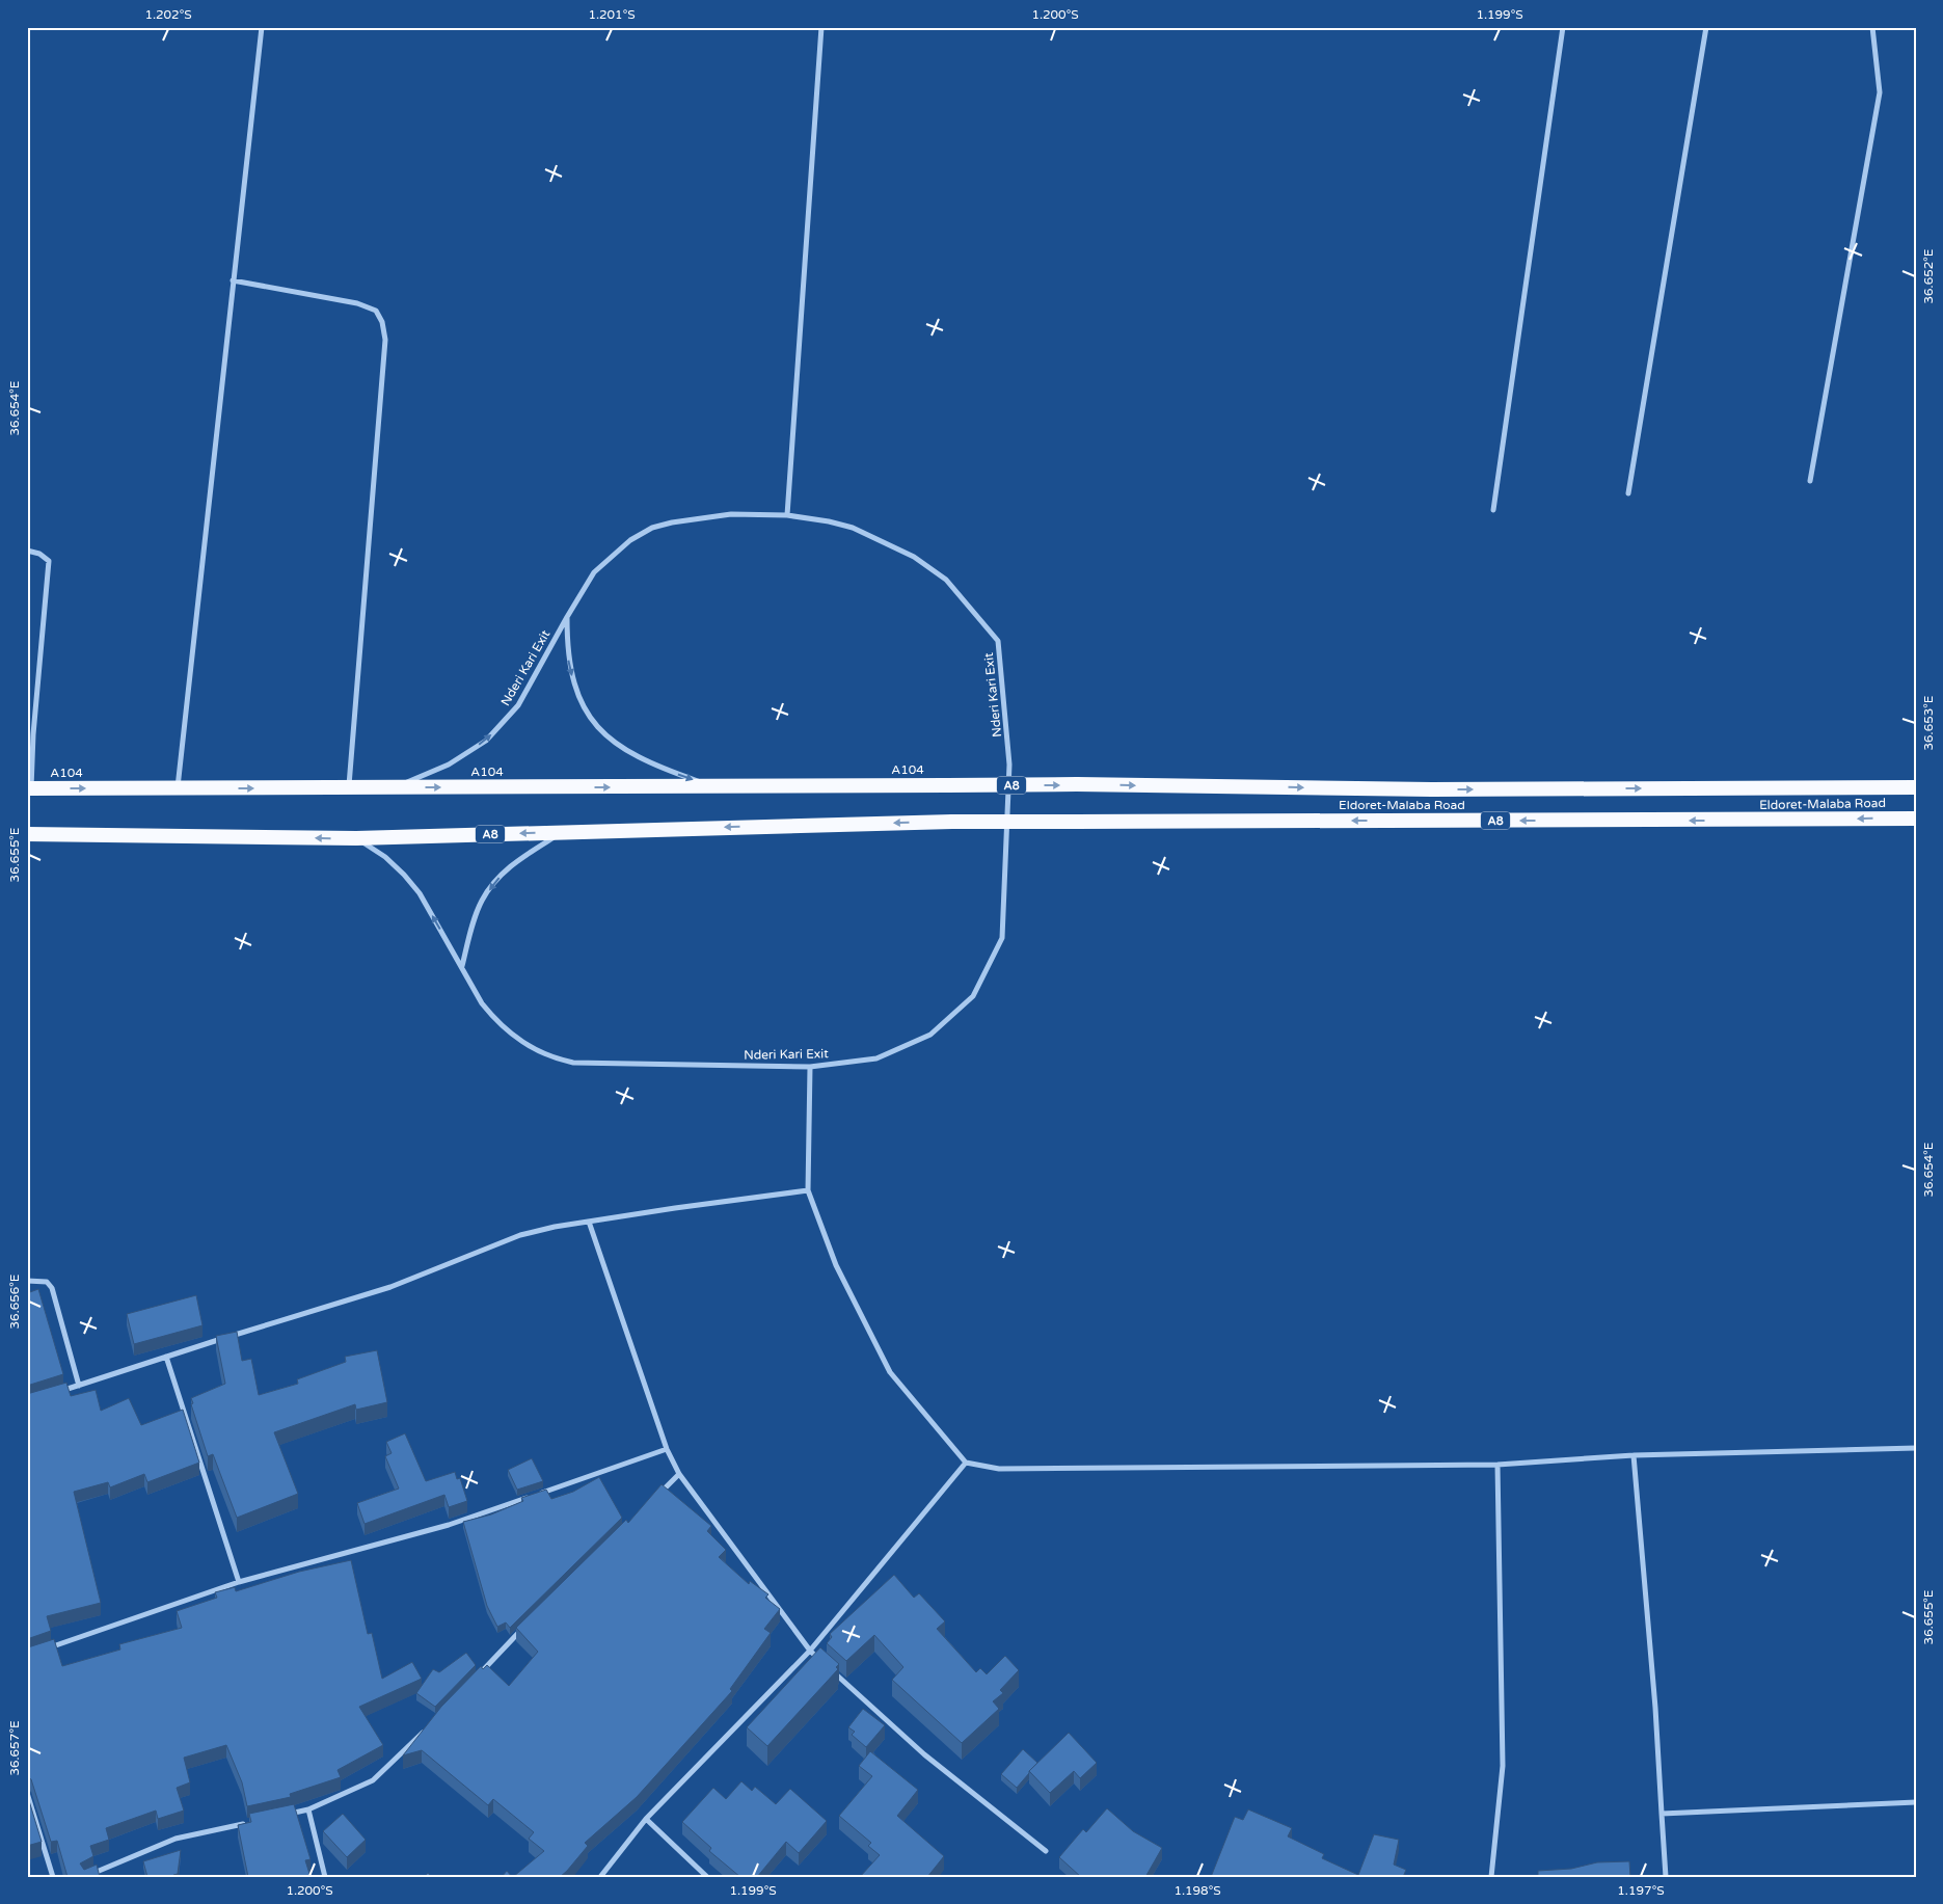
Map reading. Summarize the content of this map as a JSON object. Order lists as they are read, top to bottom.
{
  "streets": {
    "highway": ["A104", "A8", "Eldoret-Malaba Road"],
    "street": ["Nderi Kari Exit"]
  },
  "crossings": [
    ["Nderi Kari Exit", "A104"],
    ["Nderi Kari Exit", "A8"],
    ["A104", "Eldoret-Malaba Road"],
    ["A8", "Eldoret-Malaba Road"]
  ],
  "coordinates": [
    "1.202°S",
    "1.201°S",
    "1.200°S",
    "1.199°S",
    "36.652°E",
    "36.654°E",
    "36.653°E",
    "36.655°E",
    "36.656°E",
    "36.657°E",
    "1.198°S",
    "1.197°S"
  ]
}
